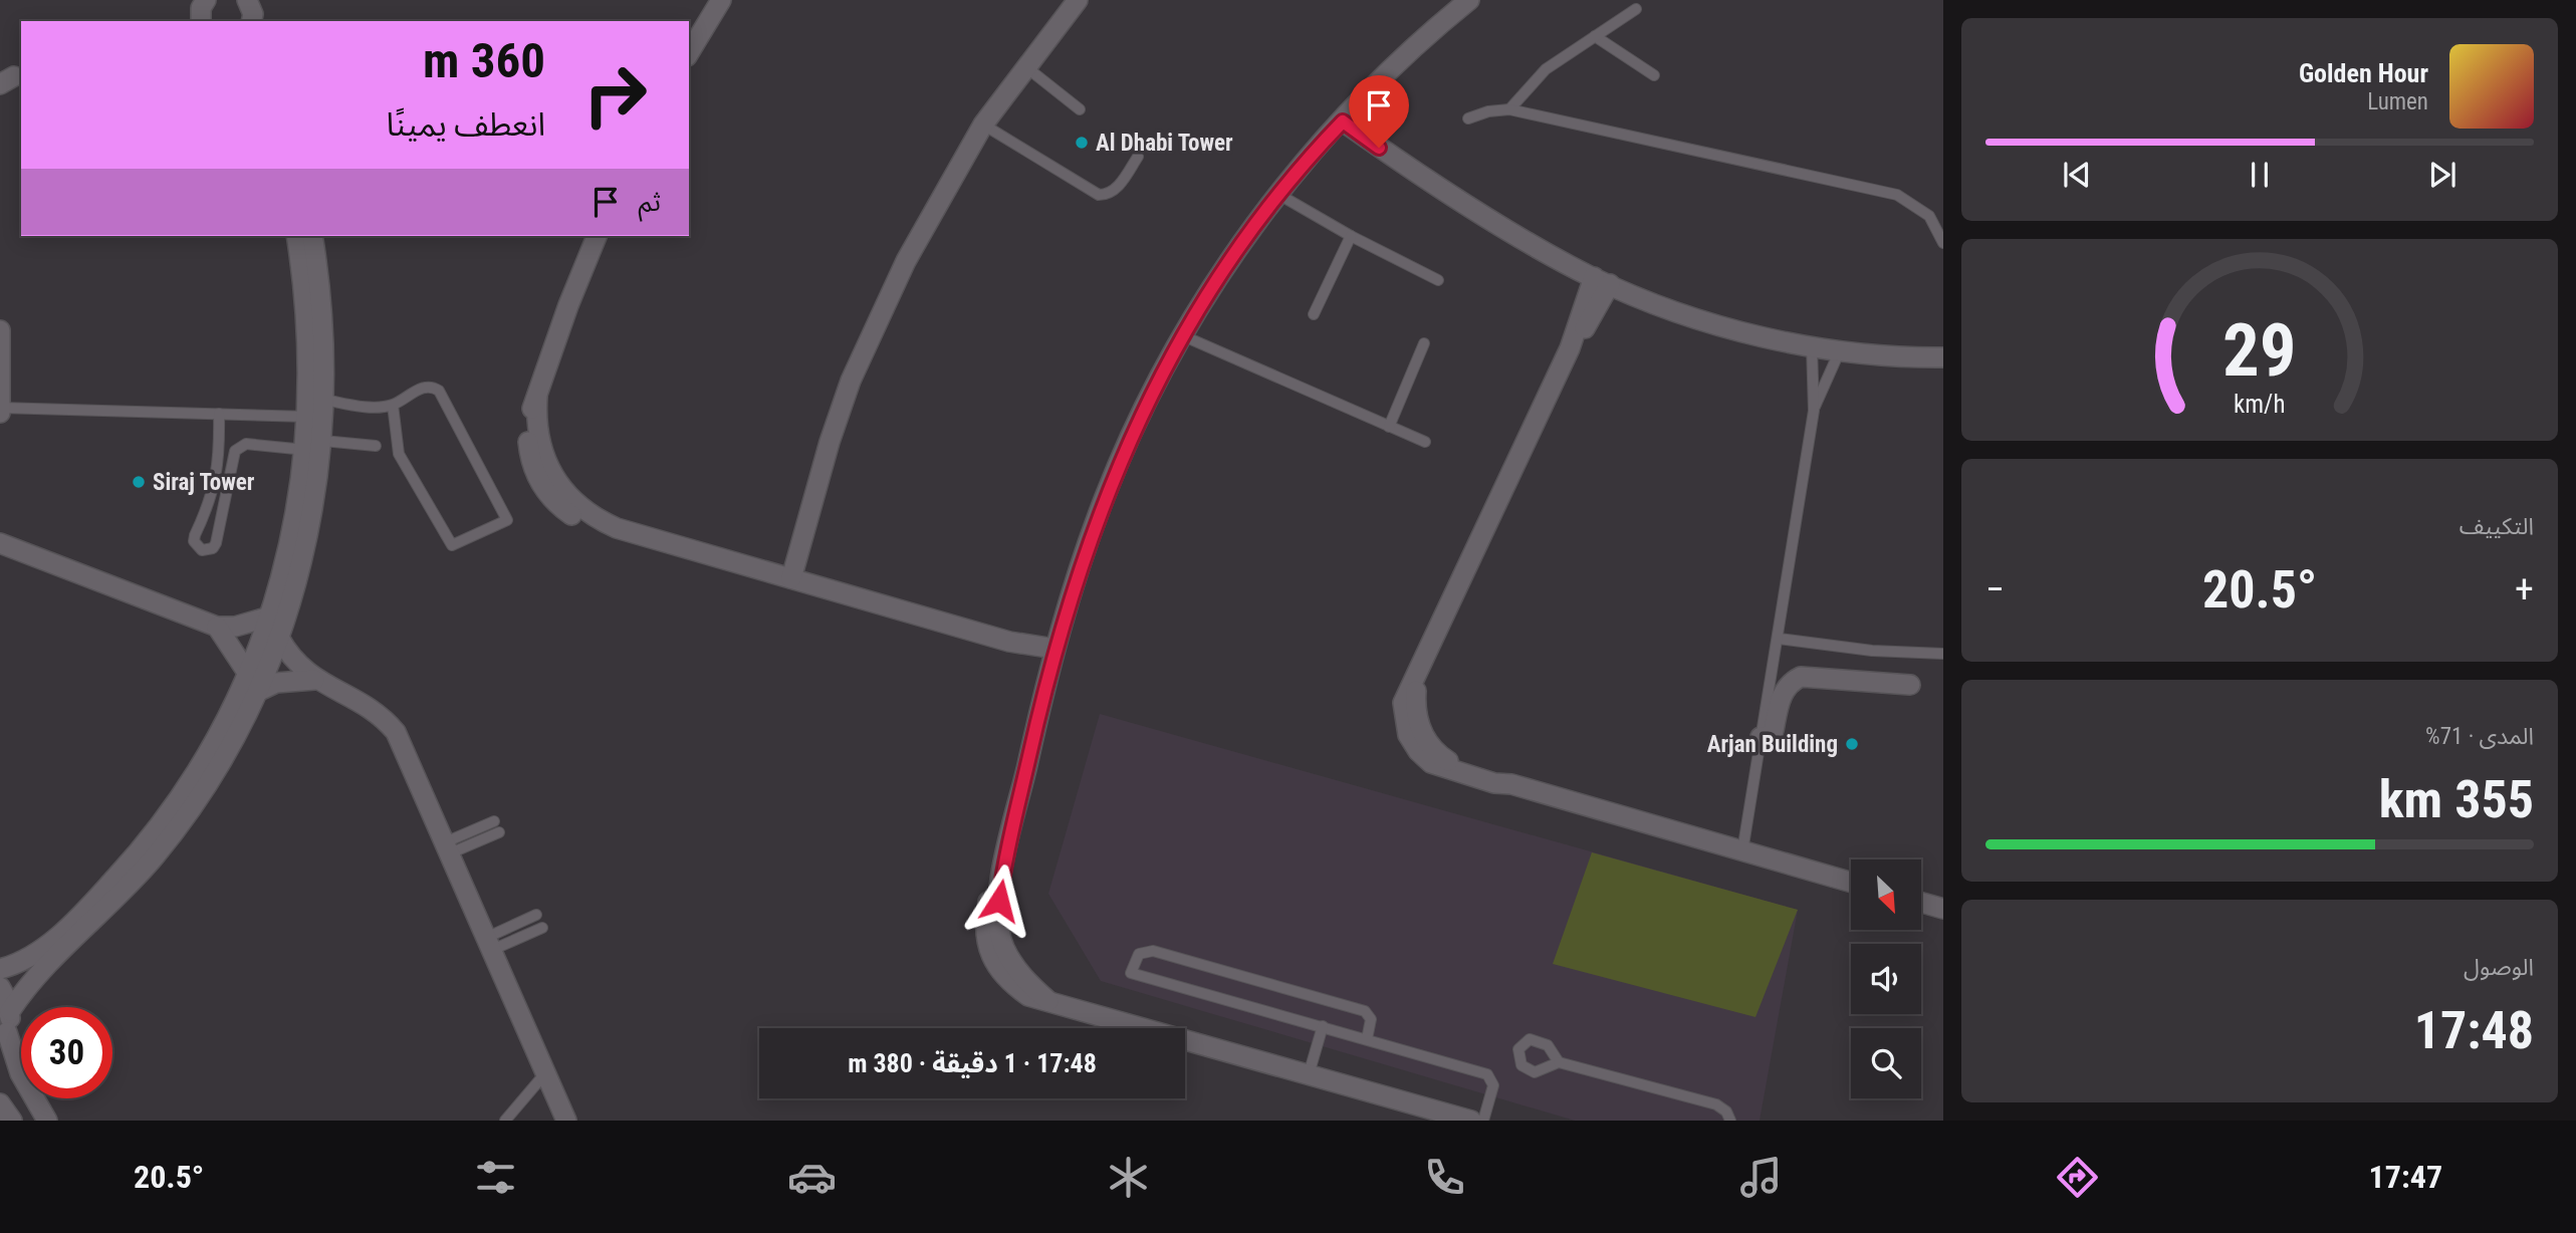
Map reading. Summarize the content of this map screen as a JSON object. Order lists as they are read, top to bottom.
{
  "places": ["Al Dhabi Tower", "Siraj Tower", "Arjan Building"],
  "north": "bottom right",
  "page": {
    "turn": ["360 m", "انعطف يمينًا"],
    "song": ["Golden Hour", "Lumen"],
    "then": "ثم",
    "tile": [
      "التكييف",
      ["المدى · 71%", "355 km"],
      ["الوصول", "17:48"]
    ],
    "heat": ["−", "20.5°", "+"],
    "limit": "30",
    "trip": "17:48 · 1 دقيقة · 380 m",
    "tabs": ["17:47", "20.5°"],
    "gauge": ["29", "km/h"]
  }
}
